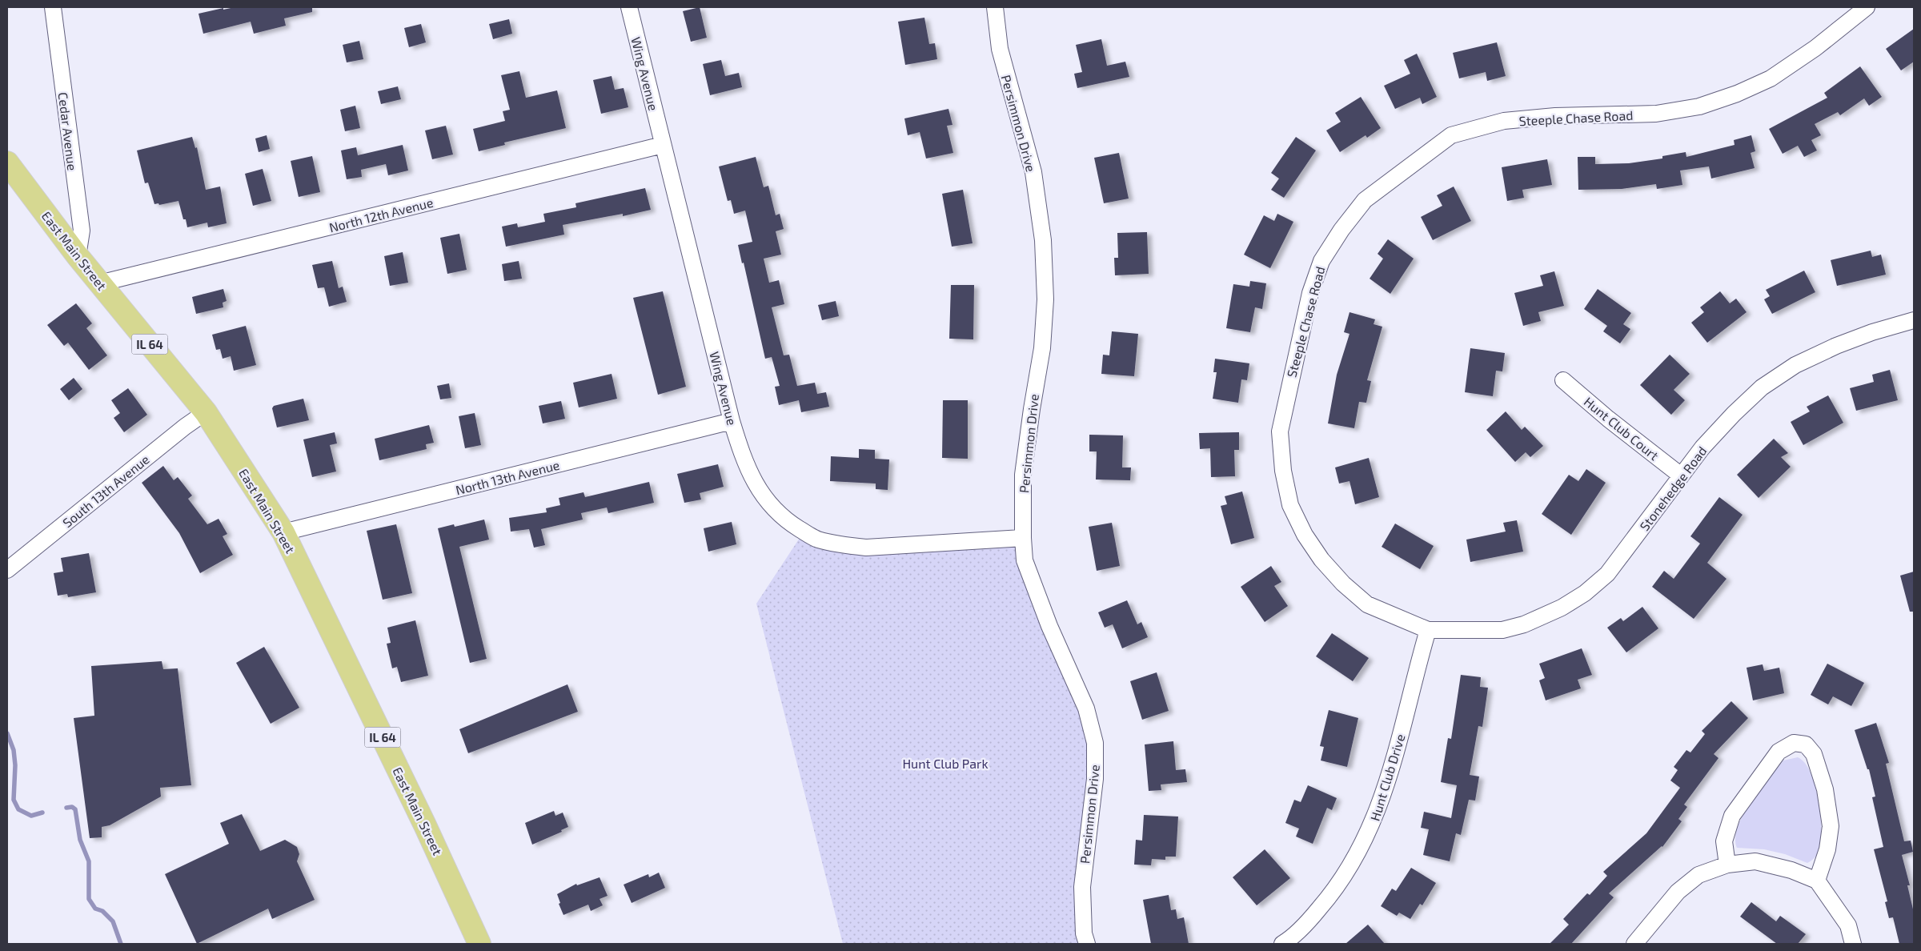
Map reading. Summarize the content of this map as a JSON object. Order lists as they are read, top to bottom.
{
  "streets": {
    "main road": ["East Main Street", "IL 64"],
    "street": [
      "Wing Avenue",
      "Steeple Chase Road",
      "Persimmon Drive",
      "Cedar Avenue",
      "North 12th Avenue",
      "Hunt Club Court",
      "North 13th Avenue",
      "Stonehedge Road",
      "South 13th Avenue",
      "Hunt Club Drive"
    ]
  },
  "crossings": [
    ["Wing Avenue", "Persimmon Drive"],
    ["Wing Avenue", "North 12th Avenue"],
    ["Wing Avenue", "North 13th Avenue"],
    ["Steeple Chase Road", "Stonehedge Road"],
    ["Steeple Chase Road", "Hunt Club Drive"],
    ["Cedar Avenue", "East Main Street"],
    ["North 12th Avenue", "East Main Street"],
    ["East Main Street", "North 13th Avenue"],
    ["East Main Street", "South 13th Avenue"],
    ["Hunt Club Court", "Stonehedge Road"],
    ["Stonehedge Road", "Hunt Club Drive"]
  ],
  "parks": ["Hunt Club Park"]
}
